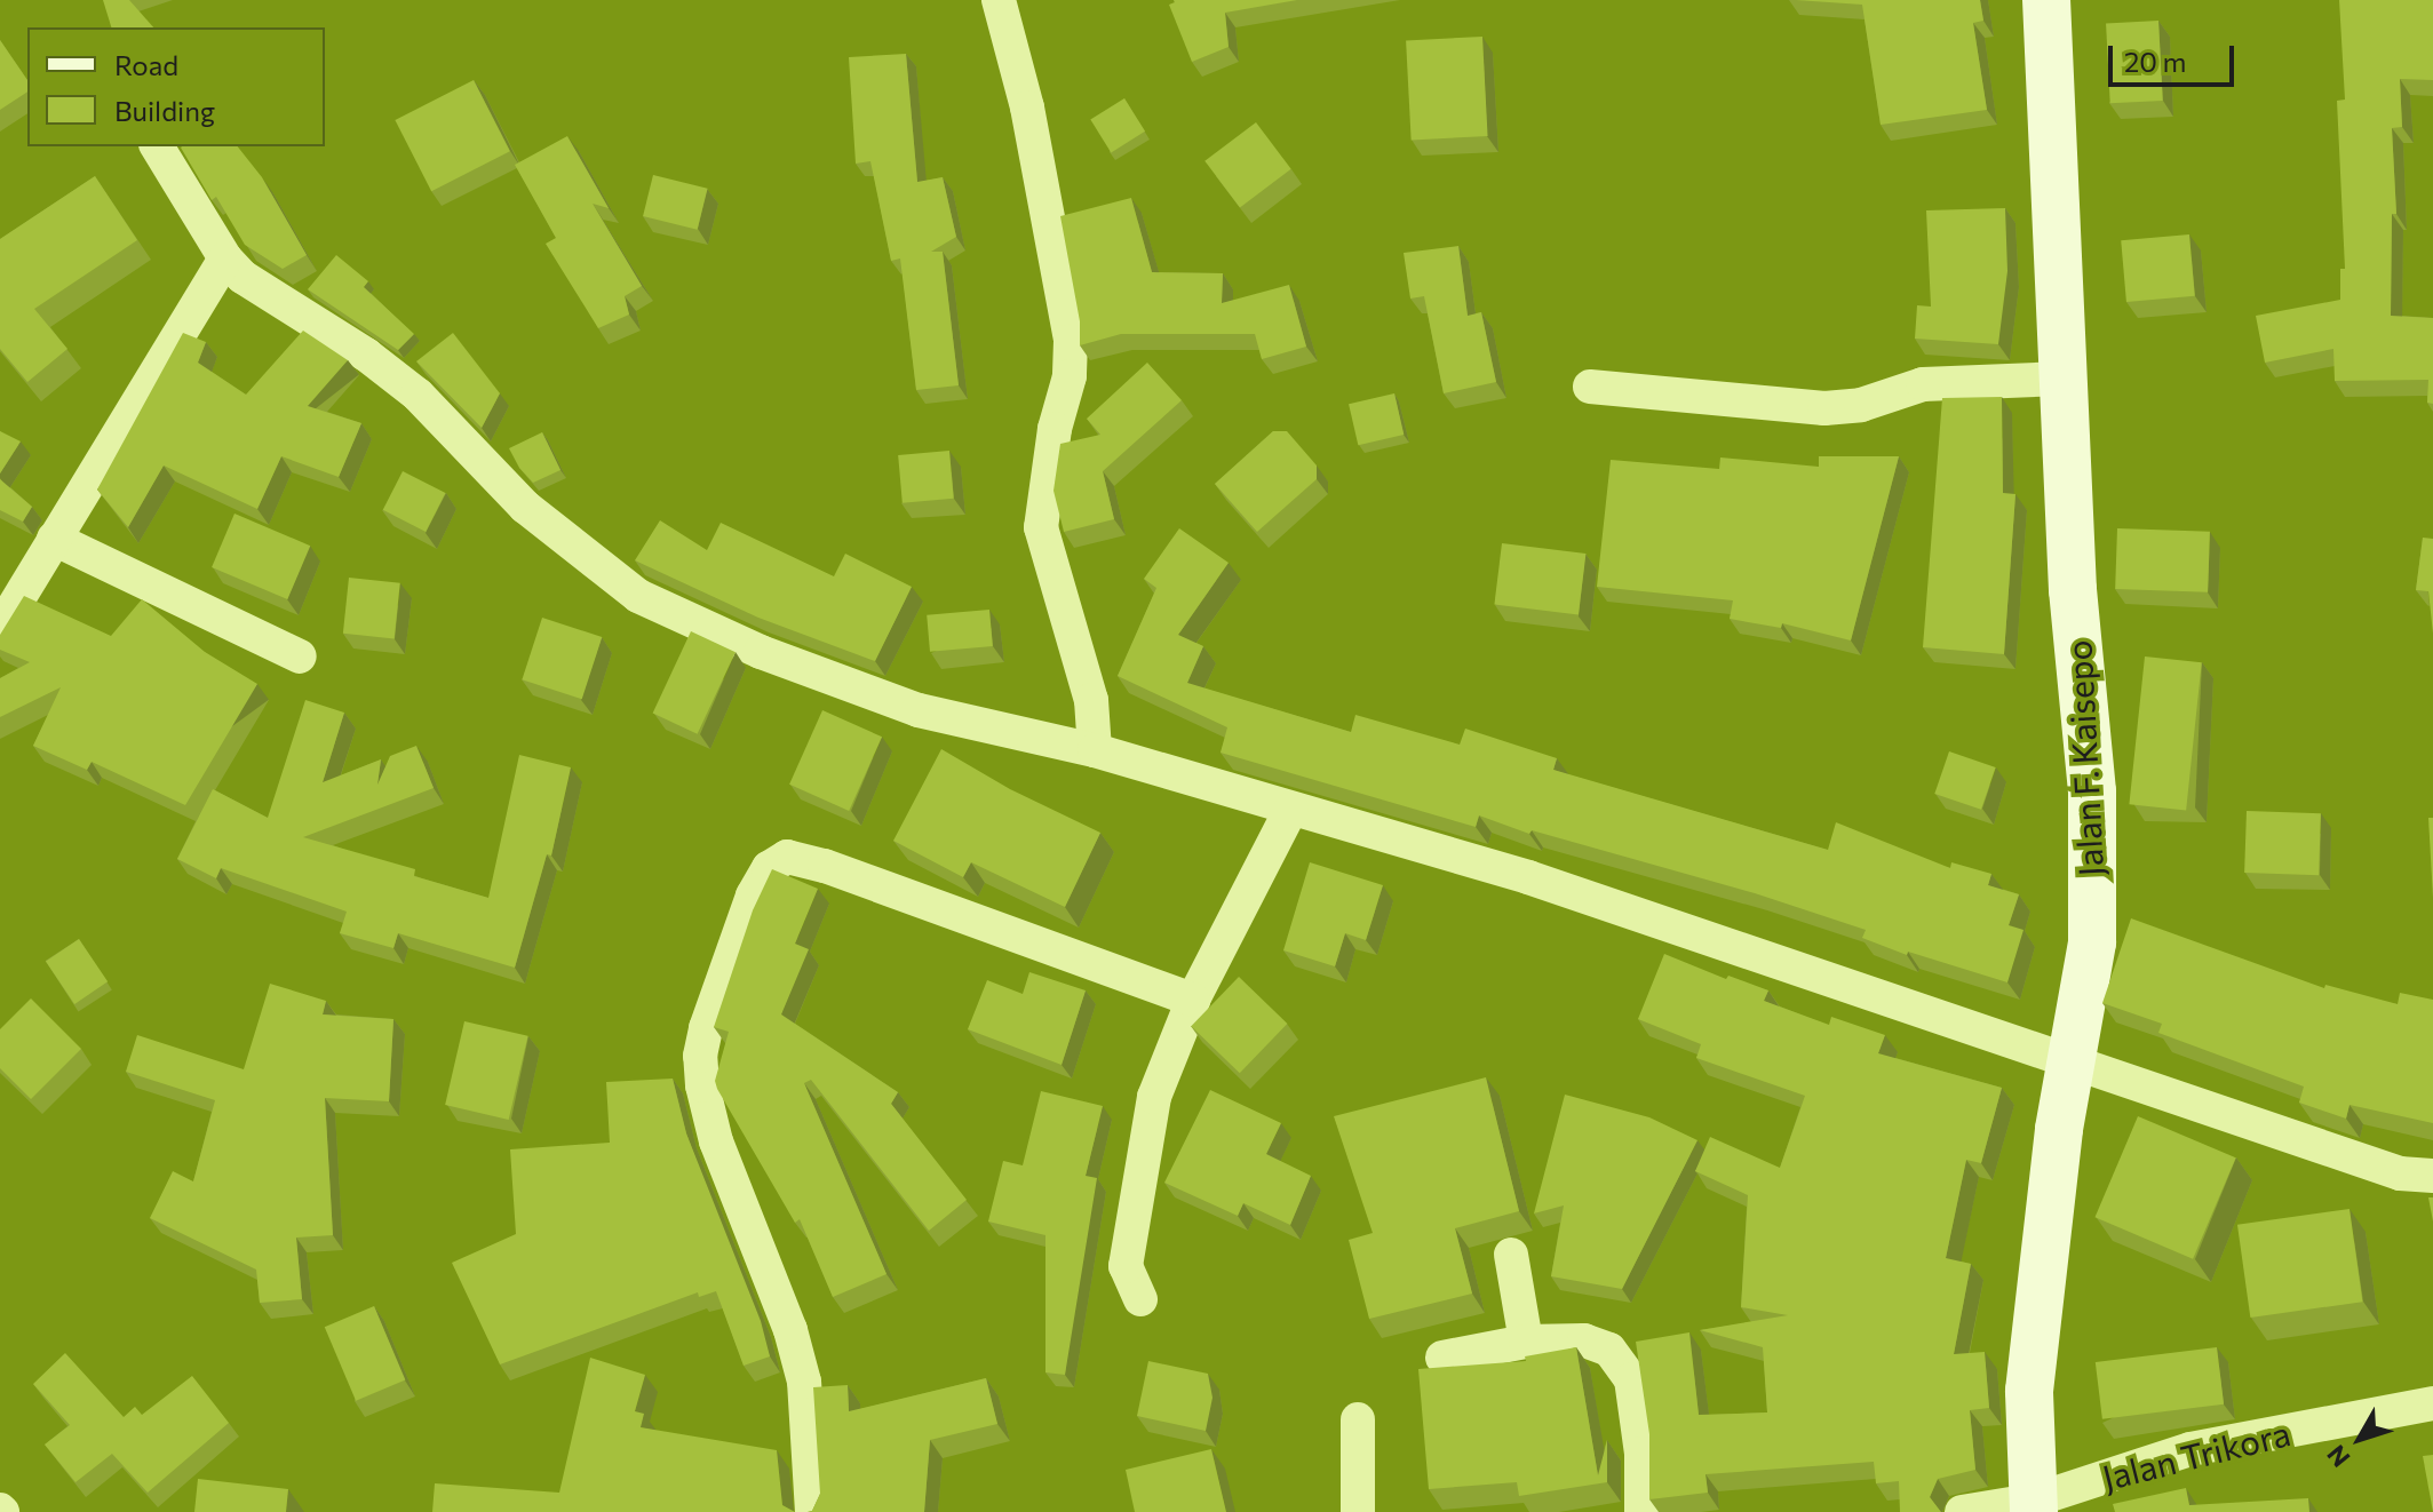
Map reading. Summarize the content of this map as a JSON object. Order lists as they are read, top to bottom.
{
  "streets": {
    "street": ["Jalan F. Kaisepo", "Jalan Trikora"]
  },
  "crossings": [
    ["Jalan F. Kaisepo", "Jalan Trikora"]
  ],
  "legend": ["Road", "Building"],
  "scale_bar": "20 m",
  "north": "bottom left"
}
